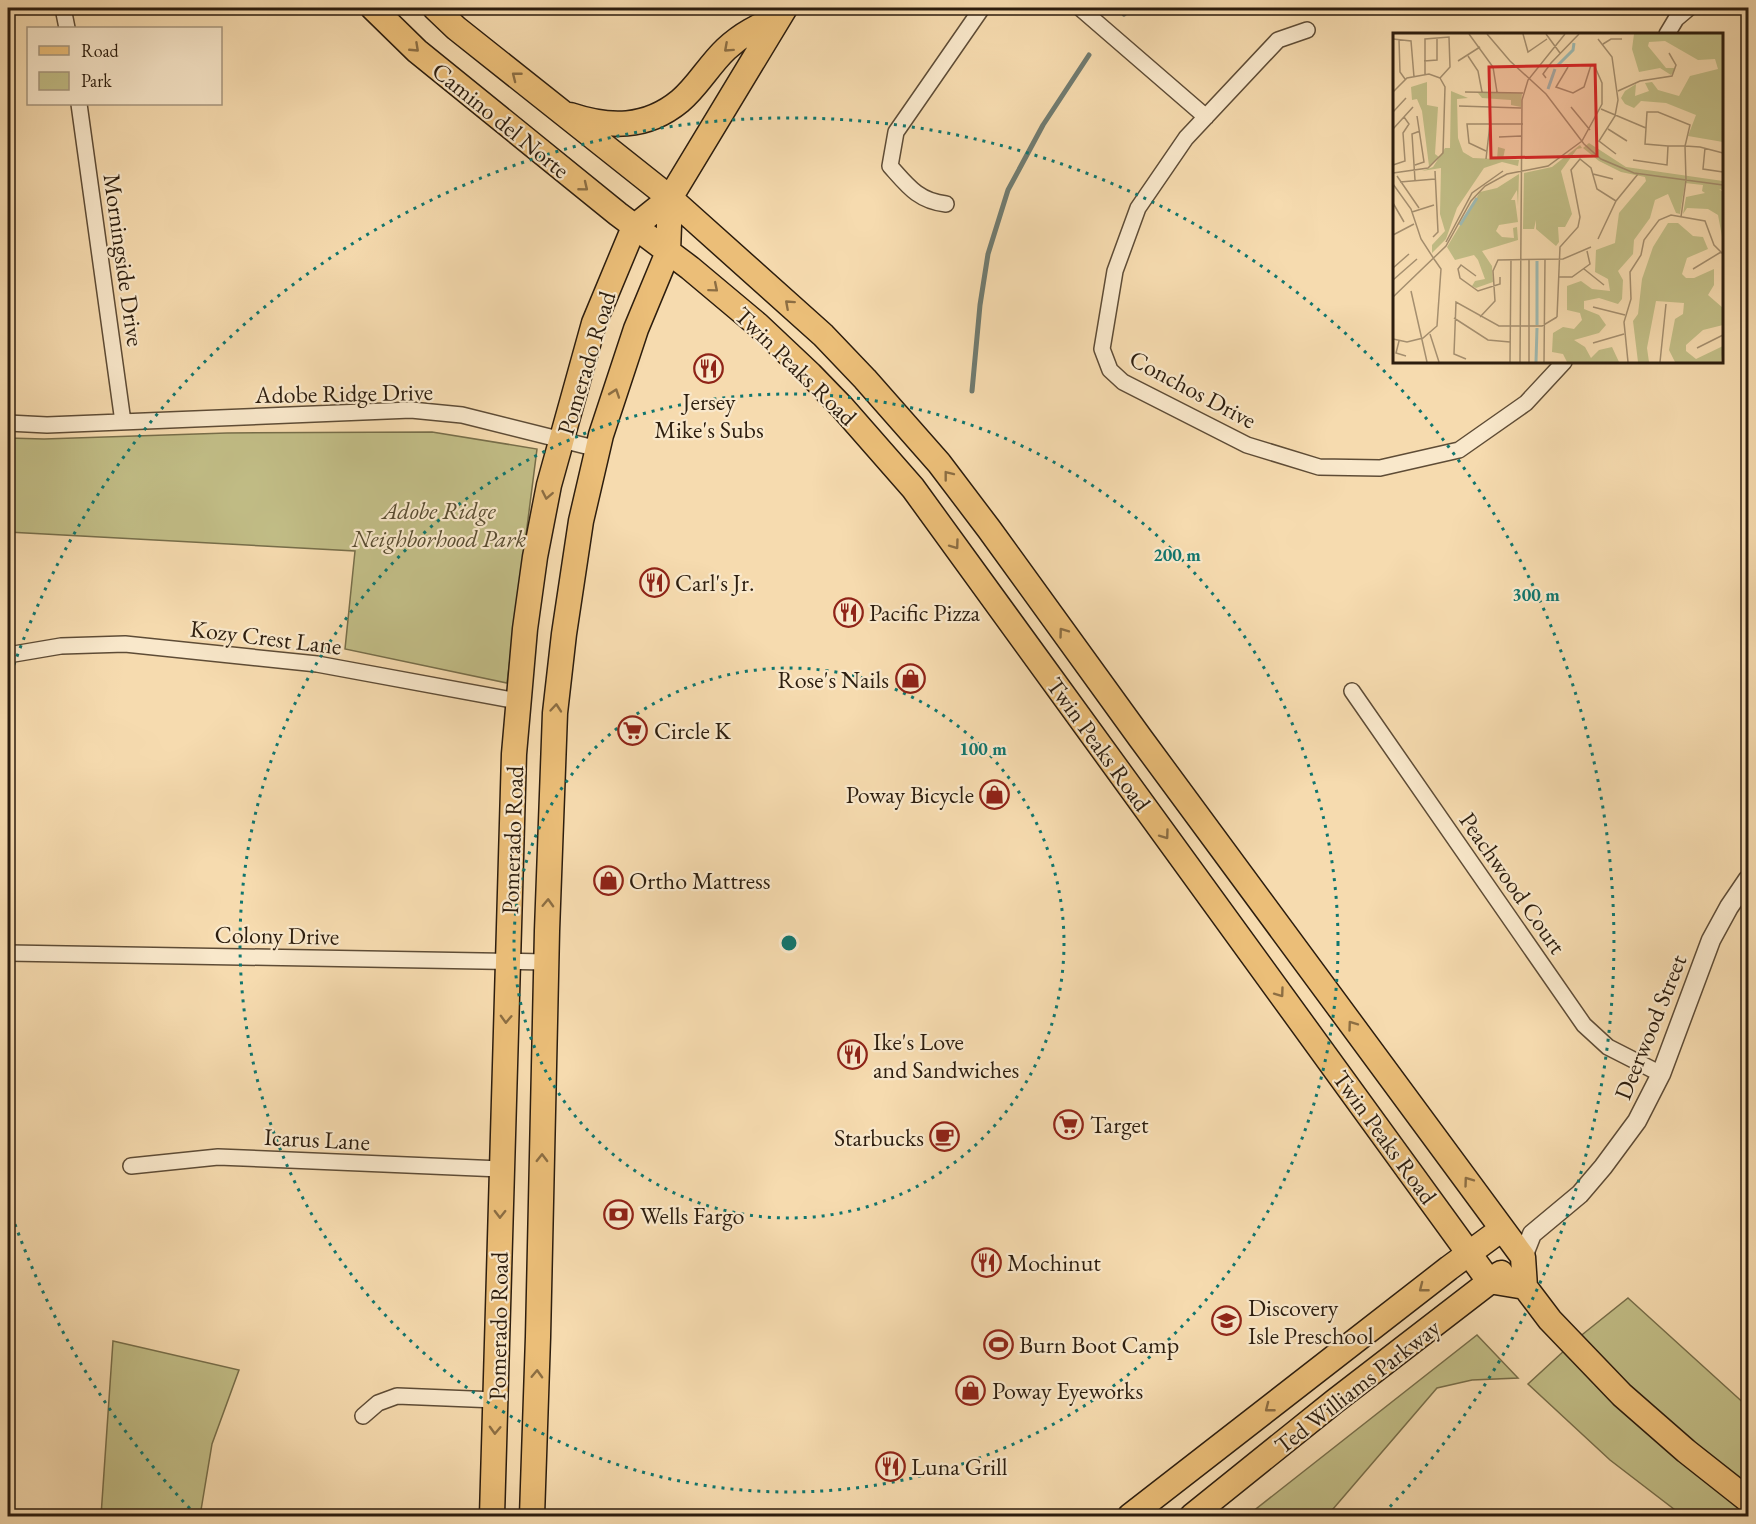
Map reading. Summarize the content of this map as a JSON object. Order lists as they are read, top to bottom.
{
  "streets": {
    "main road": [
      "Camino del Norte",
      "Pomerado Road",
      "Twin Peaks Road",
      "Ted Williams Parkway"
    ],
    "street": [
      "Morningside Drive",
      "Conchos Drive",
      "Adobe Ridge Drive",
      "Kozy Crest Lane",
      "Peachwood Court",
      "Colony Drive",
      "Deerwood Street",
      "Icarus Lane"
    ]
  },
  "crossings": [
    ["Camino del Norte", "Pomerado Road"],
    ["Camino del Norte", "Twin Peaks Road"],
    ["Morningside Drive", "Adobe Ridge Drive"],
    ["Pomerado Road", "Twin Peaks Road"],
    ["Pomerado Road", "Adobe Ridge Drive"],
    ["Pomerado Road", "Kozy Crest Lane"],
    ["Pomerado Road", "Colony Drive"],
    ["Pomerado Road", "Icarus Lane"],
    ["Twin Peaks Road", "Deerwood Street"],
    ["Twin Peaks Road", "Ted Williams Parkway"],
    ["Peachwood Court", "Deerwood Street"],
    ["Deerwood Street", "Ted Williams Parkway"]
  ],
  "parks": ["Adobe Ridge Neighborhood Park"],
  "places": {
    "restaurant": [
      "Jersey Mike's Subs",
      "Carl's Jr.",
      "Pacific Pizza",
      "Ike's Love and Sandwiches",
      "Mochinut",
      "Luna Grill"
    ],
    "shop": [
      "Rose's Nails",
      "Poway Bicycle",
      "Ortho Mattress",
      "Poway Eyeworks"
    ],
    "supermarket": ["Circle K", "Target"],
    "cafe": ["Starbucks"],
    "bank": ["Wells Fargo"],
    "school or university": ["Discovery Isle Preschool"],
    "sports": ["Burn Boot Camp"]
  },
  "legend": ["Road", "Park"],
  "rings": ["200 m", "300 m", "100 m"]
}
